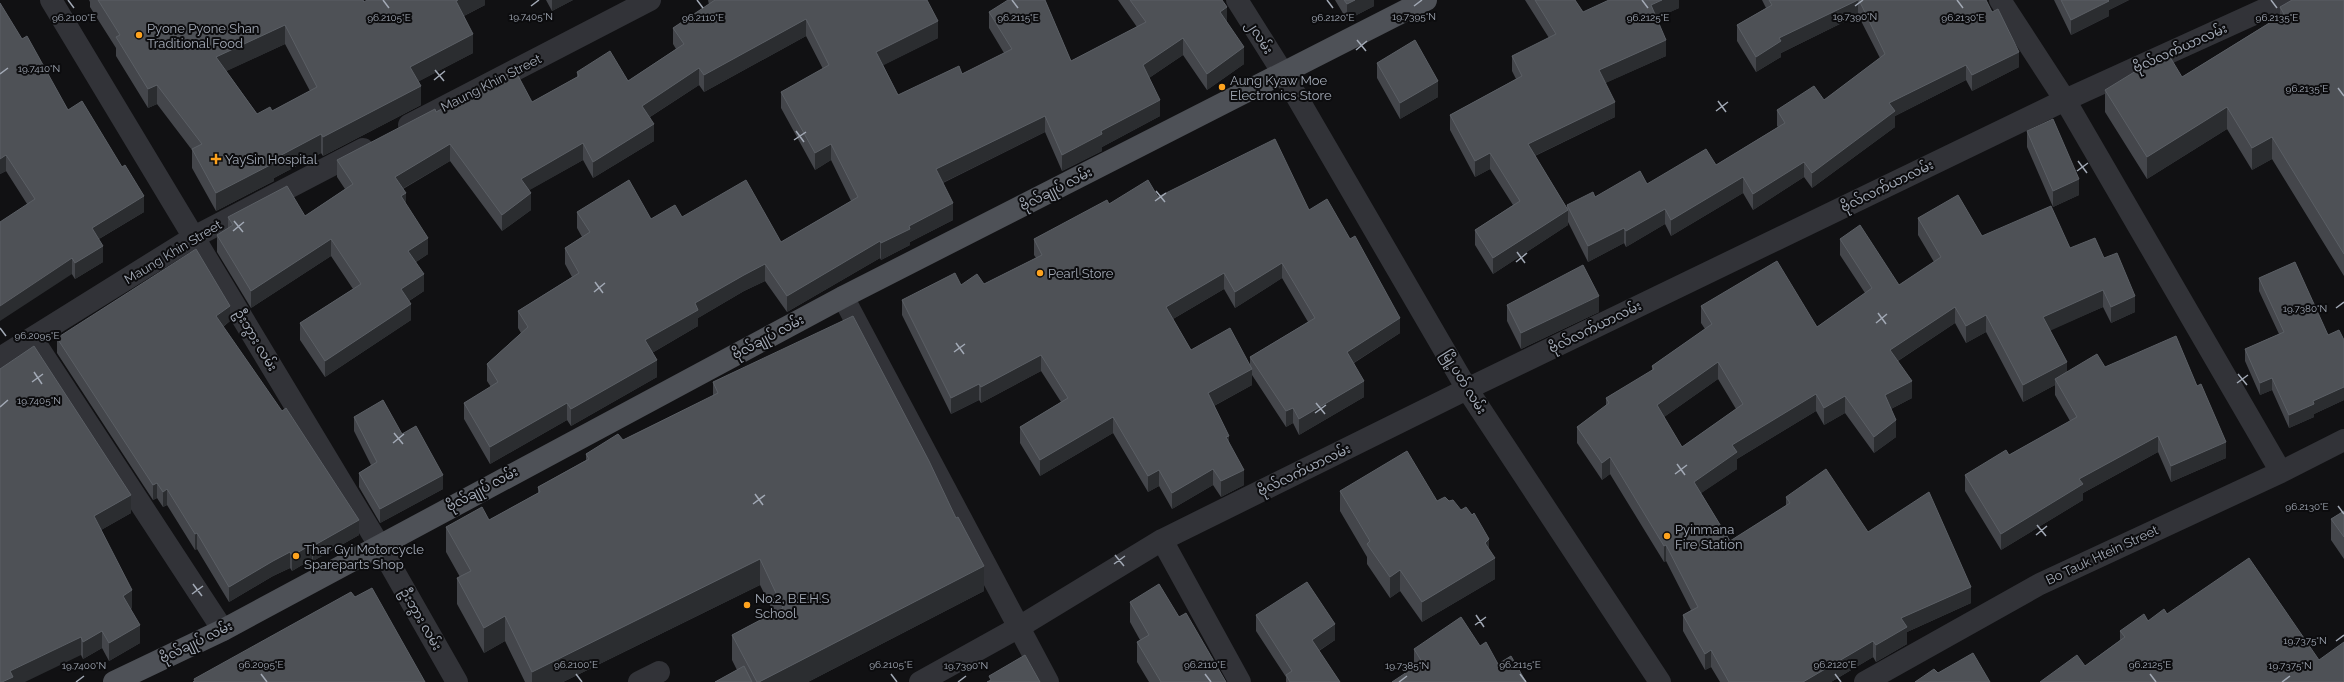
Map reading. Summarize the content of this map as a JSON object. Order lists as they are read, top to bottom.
{
  "streets": {
    "main road": ["ဗိုလ်ချုပ် လမ်း"],
    "street": [
      "၂လမ်း",
      "ဗိုလ်လက်ယာလမ်း",
      "Maung Khin Street",
      "ဦးဘွား လမ်း",
      "မြို့ပတ် လမ်း",
      "Bo Tauk Htein Street"
    ]
  },
  "crossings": [
    ["၂လမ်း", "ဗိုလ်ချုပ် လမ်း"],
    ["၂လမ်း", "မြို့ပတ် လမ်း"],
    ["ဗိုလ်လက်ယာလမ်း", "မြို့ပတ် လမ်း"],
    ["Maung Khin Street", "ဦးဘွား လမ်း"],
    ["ဗိုလ်ချုပ် လမ်း", "ဦးဘွား လမ်း"],
    ["ဗိုလ်ချုပ် လမ်း", "မြို့ပတ် လမ်း"]
  ],
  "places": {
    "other": [
      "Pyone Pyone Shan Traditional Food",
      "Aung Kyaw Moe Electronics Store",
      "Pearl Store",
      "Pyinmana Fire Station",
      "Thar Gyi Motorcycle Spareparts Shop",
      "No.2, B.E.H.S School"
    ],
    "health": ["YaySin Hospital"]
  },
  "coordinates": [
    "19.7405°N",
    "19.7395°N",
    "19.7390°N",
    "96.2100°E",
    "96.2105°E",
    "96.2110°E",
    "96.2115°E",
    "96.2120°E",
    "96.2125°E",
    "96.2130°E",
    "96.2135°E",
    "19.7410°N",
    "19.7380°N",
    "96.2095°E",
    "19.7375°N",
    "19.7400°N",
    "19.7385°N"
  ]
}
